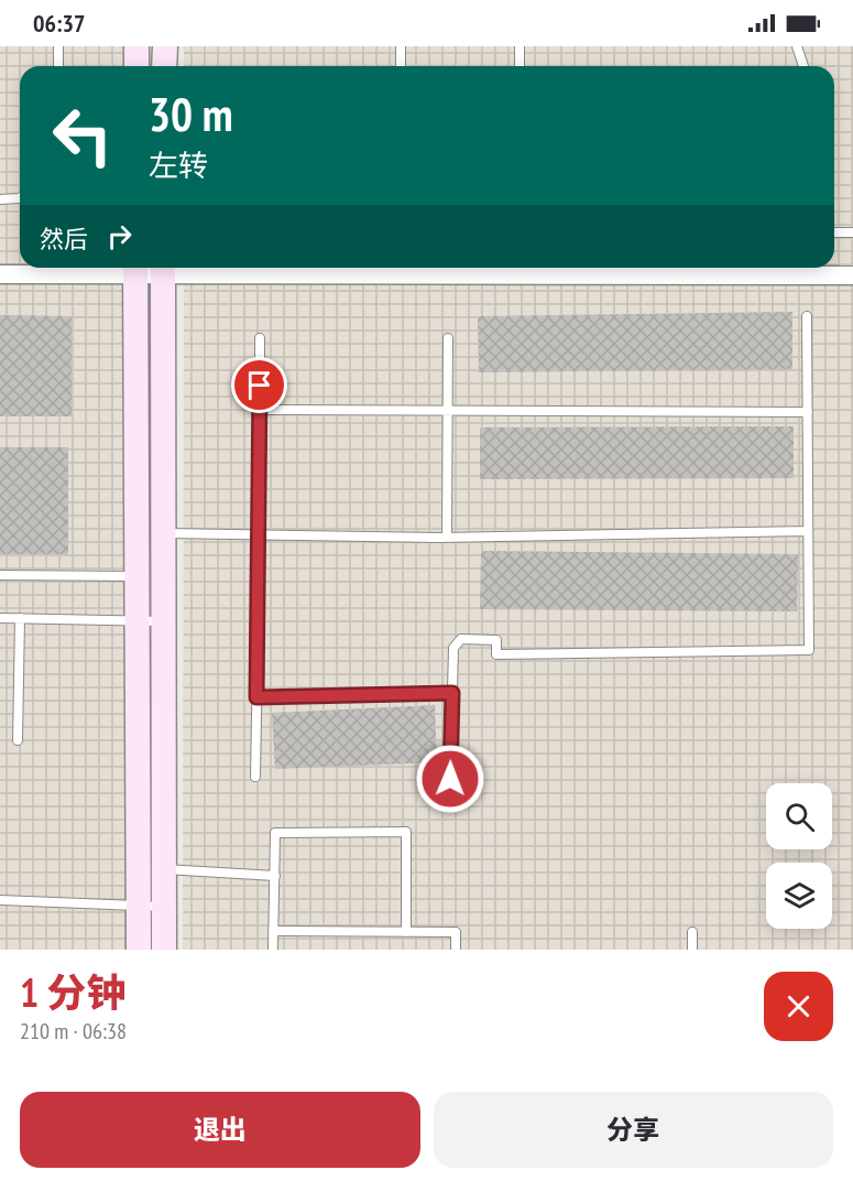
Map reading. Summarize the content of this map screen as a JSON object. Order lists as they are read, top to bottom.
{
  "page": {
    "status": "06:37",
    "turn": ["30 m", "左转"],
    "then": "然后",
    "heading": ["1 分钟", "210 m · 06:38"],
    "buttons": ["退出", "分享"]
  }
}
